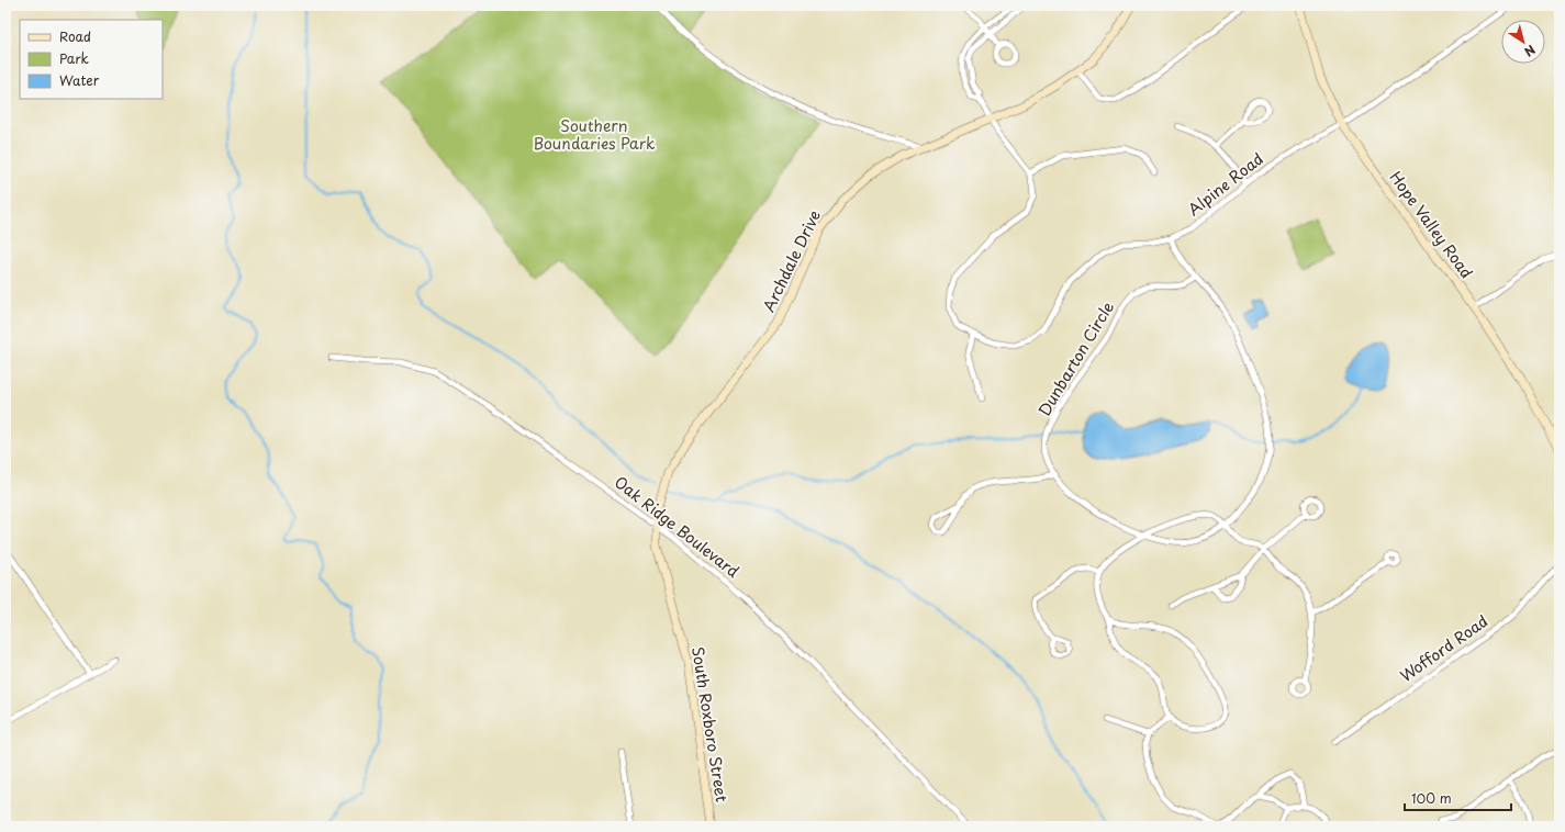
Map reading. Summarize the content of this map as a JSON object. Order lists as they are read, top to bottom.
{
  "streets": {
    "street": [
      "Alpine Road",
      "Hope Valley Road",
      "Archdale Drive",
      "Dunbarton Circle",
      "Oak Ridge Boulevard",
      "Wofford Road",
      "South Roxboro Street"
    ]
  },
  "crossings": [
    ["Alpine Road", "Hope Valley Road"],
    ["Alpine Road", "Archdale Drive"],
    ["Alpine Road", "Dunbarton Circle"],
    ["Archdale Drive", "Oak Ridge Boulevard"],
    ["Archdale Drive", "South Roxboro Street"],
    ["Oak Ridge Boulevard", "South Roxboro Street"]
  ],
  "parks": ["Southern Boundaries Park"],
  "legend": ["Road", "Park", "Water"],
  "scale_bar": "100 m",
  "north": "bottom right"
}
